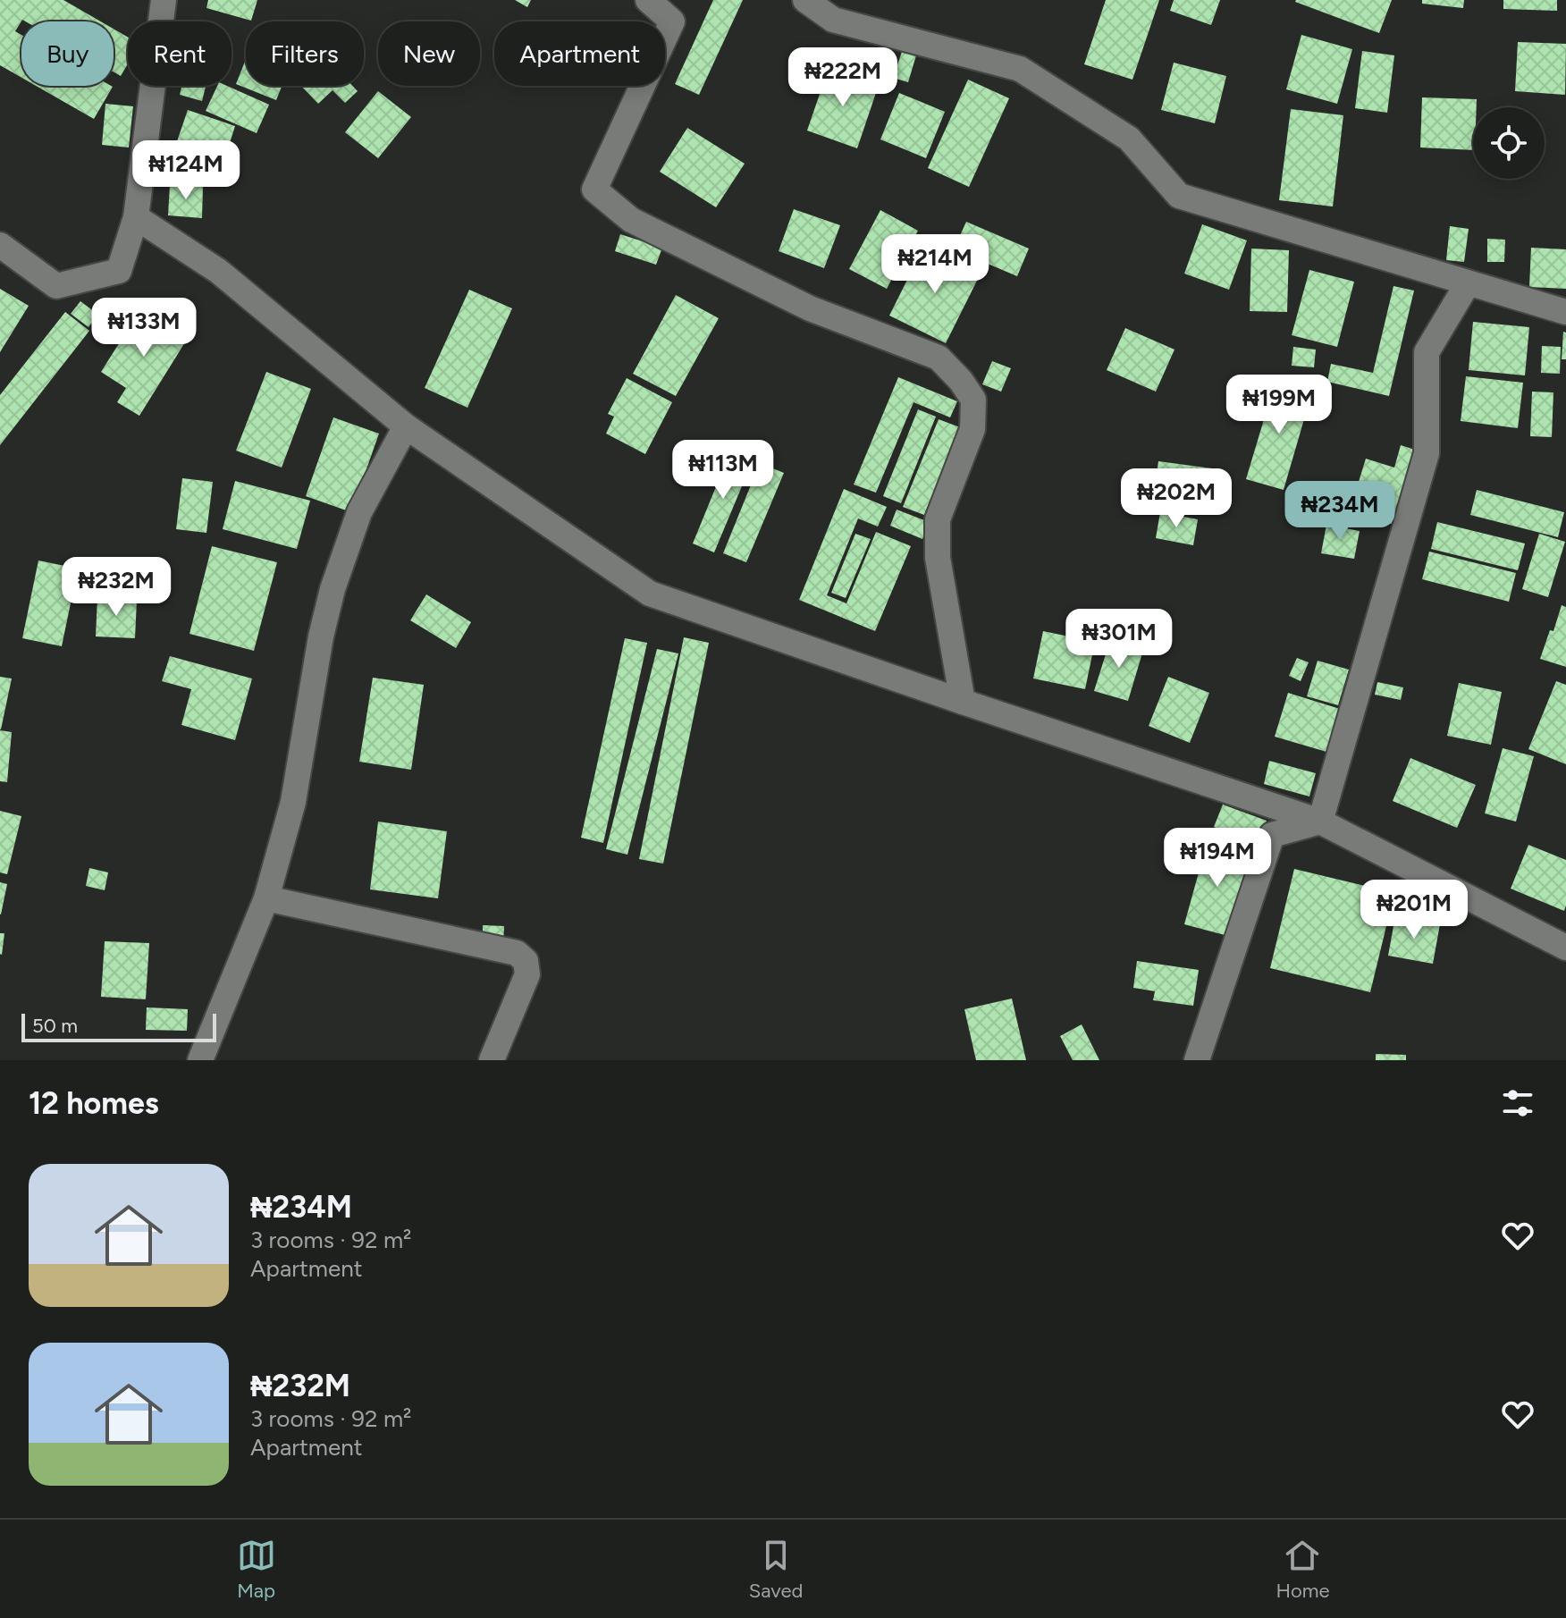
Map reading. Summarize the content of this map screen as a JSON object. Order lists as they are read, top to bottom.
{
  "scale_bar": "50 m",
  "page": {
    "chip": [
      "Buy",
      "Rent",
      "Filters",
      "New",
      "Apartment"
    ],
    "price": [
      "₦222M",
      "₦124M",
      "₦214M",
      "₦133M",
      "₦199M",
      "₦113M",
      "₦202M",
      "₦234M",
      "₦232M",
      "₦301M",
      "₦194M",
      "₦201M"
    ],
    "scale": "50 m",
    "heading": "12 homes",
    "list": [
      {
        "name": "₦234M",
        "note": "3 rooms · 92 m² · Apartment"
      },
      {
        "name": "₦232M",
        "note": "3 rooms · 92 m² · Apartment"
      }
    ],
    "tabs": ["Map", "Saved", "Home"]
  }
}
